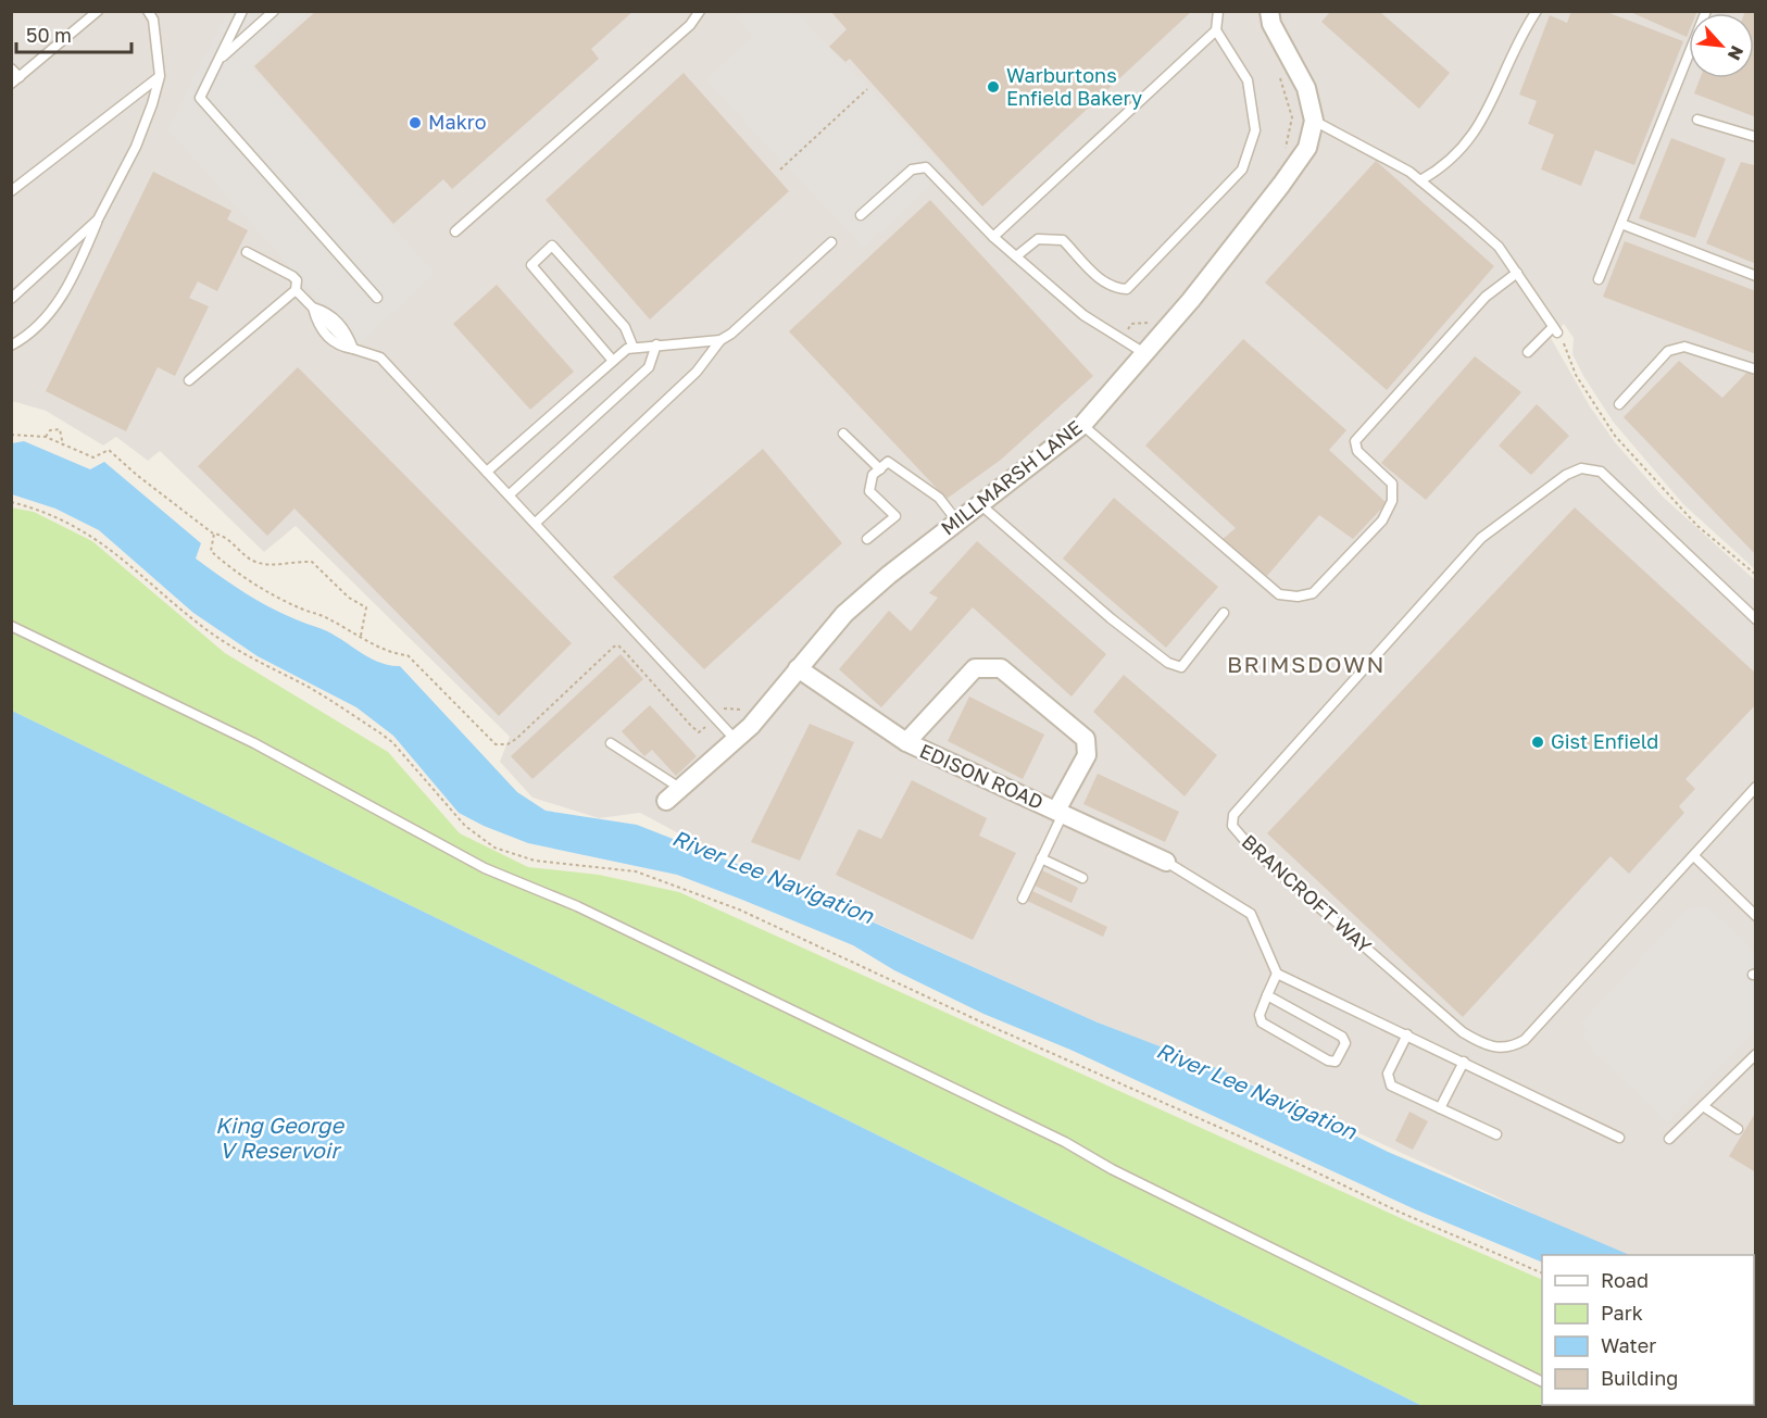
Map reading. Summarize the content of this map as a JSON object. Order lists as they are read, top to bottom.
{
  "streets": {
    "street": ["MILLMARSH LANE", "EDISON ROAD"],
    "lane": ["BRANCROFT WAY"]
  },
  "crossings": [
    ["MILLMARSH LANE", "EDISON ROAD"]
  ],
  "districts": ["BRIMSDOWN"],
  "water": ["River Lee Navigation", "King George V Reservoir"],
  "places": ["Warburtons Enfield Bakery", "Makro", "Gist Enfield"],
  "legend": [
    "Road",
    "Park",
    "Water",
    "Building"
  ],
  "scale_bar": "50 m",
  "north": "bottom right"
}
